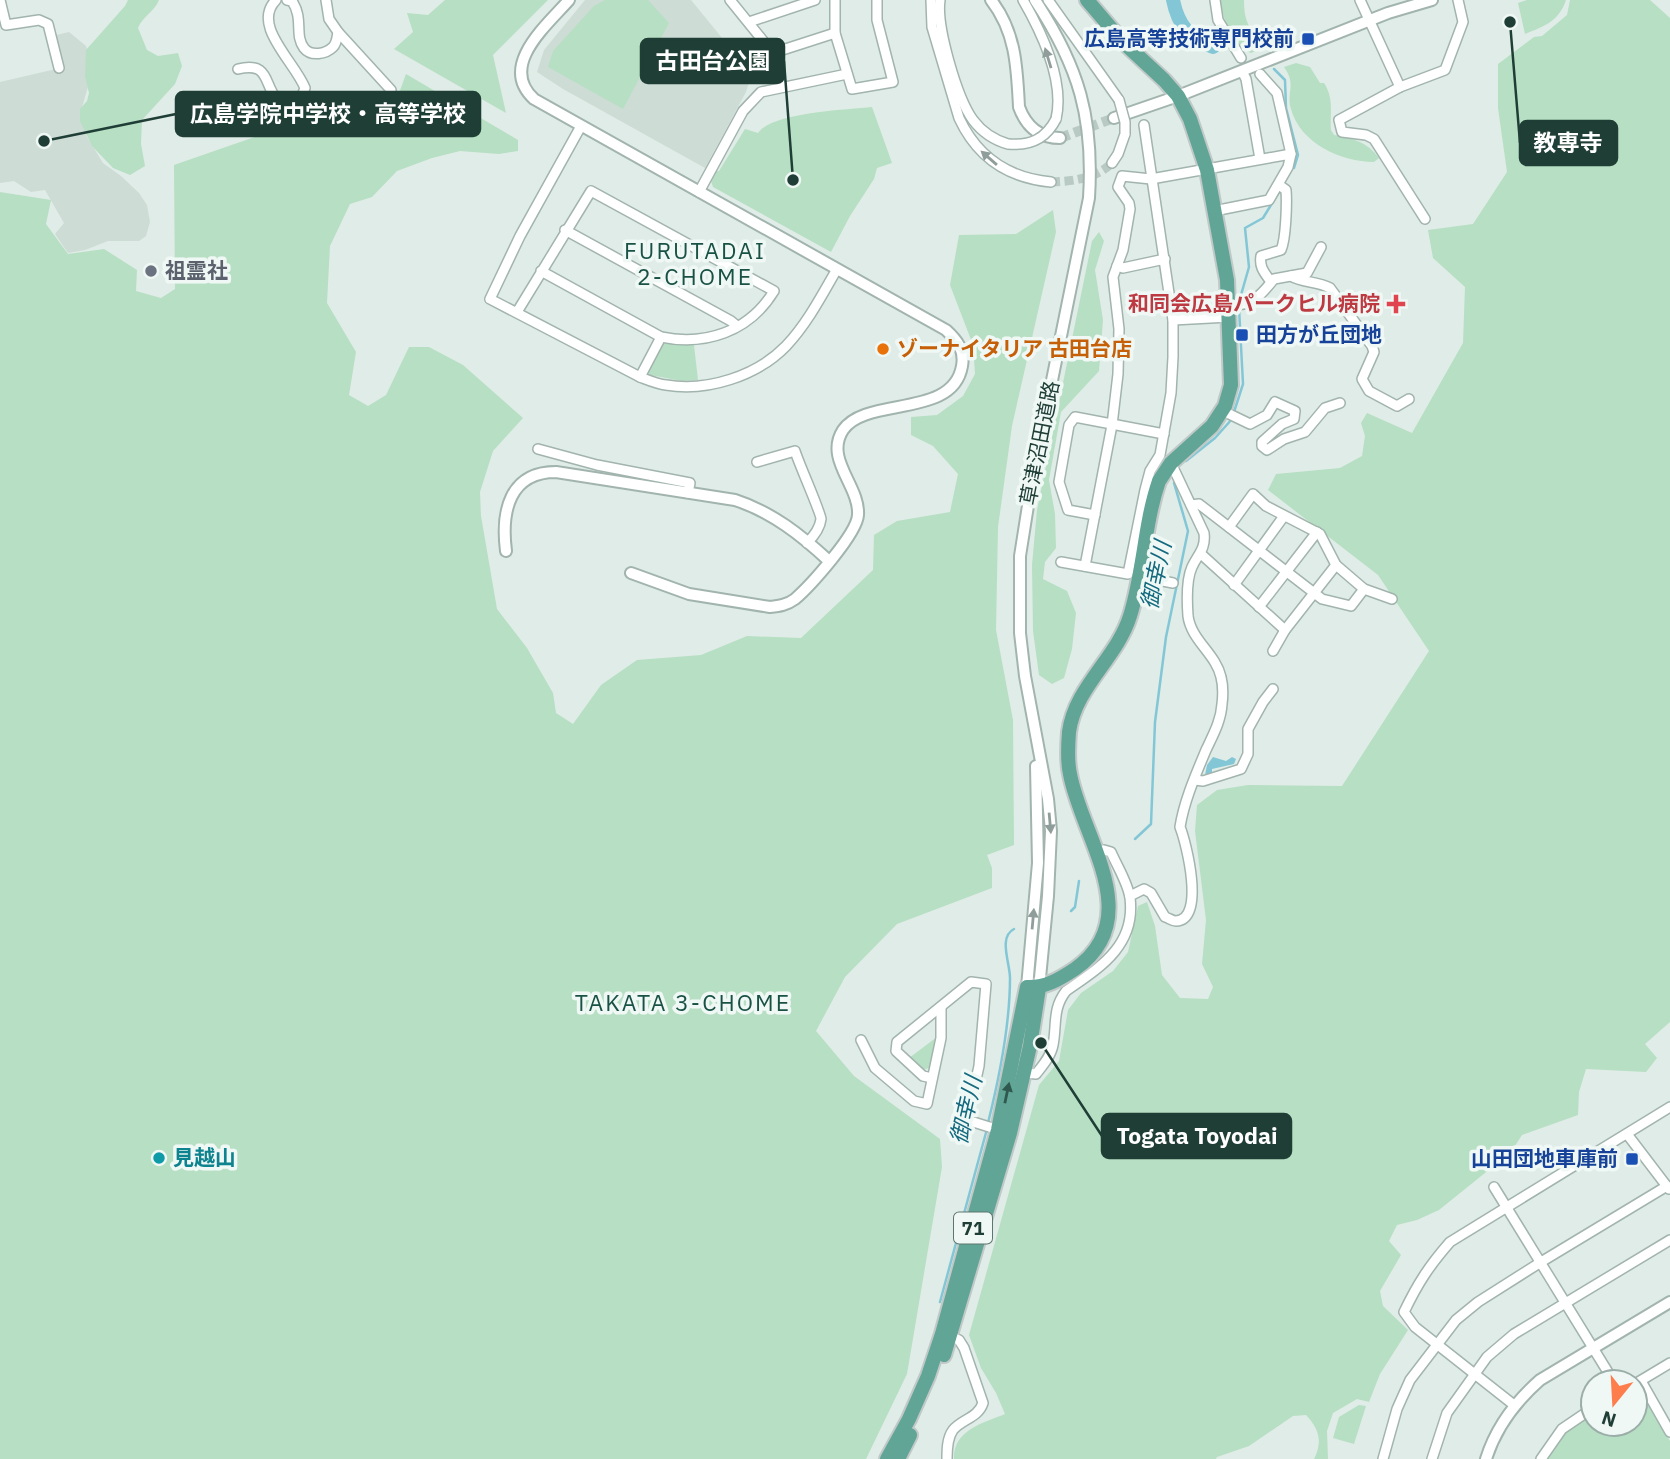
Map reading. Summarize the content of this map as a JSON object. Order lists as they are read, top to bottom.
{
  "streets": {
    "main road": ["71"],
    "street": ["草津沼田道路"]
  },
  "crossings": [
    ["草津沼田道路", "71"]
  ],
  "districts": ["FURUTADAI 2-CHOME", "TAKATA 3-CHOME"],
  "water": ["御幸川"],
  "places": {
    "other": [
      "教専寺",
      "広島学院中学校・高等学校",
      "古田台公園",
      "祖霊社",
      "ゾーナイタリア 古田台店",
      "Togata Toyodai",
      "見越山"
    ],
    "transit": ["広島高等技術専門校前", "田方が丘団地", "山田団地車庫前"],
    "health": ["和同会広島パークヒル病院"]
  },
  "north": "bottom"
}
